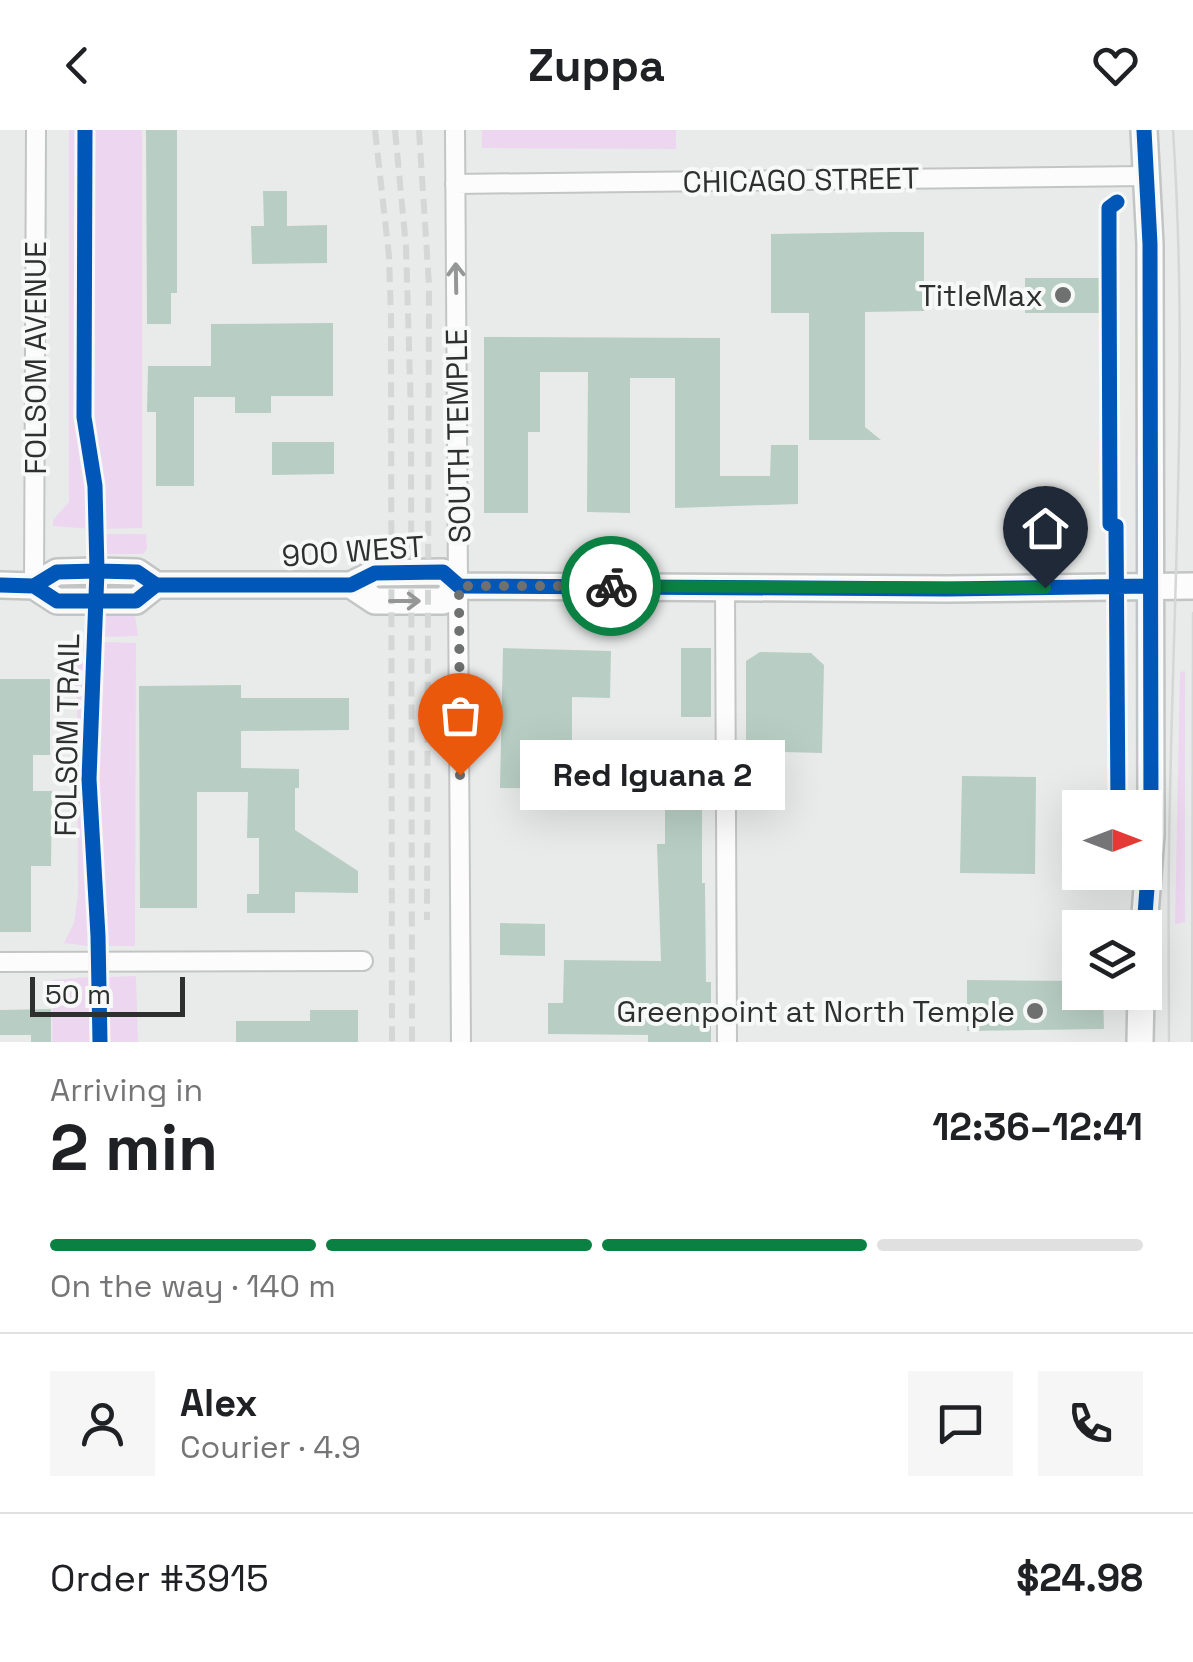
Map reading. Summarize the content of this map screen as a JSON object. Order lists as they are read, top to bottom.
{
  "streets": {
    "main road": ["900 WEST"],
    "street": ["CHICAGO STREET", "FOLSOM AVENUE", "SOUTH TEMPLE"],
    "cycle path": ["FOLSOM TRAIL"]
  },
  "crossings": [
    ["CHICAGO STREET", "SOUTH TEMPLE"],
    ["FOLSOM AVENUE", "900 WEST"],
    ["SOUTH TEMPLE", "900 WEST"]
  ],
  "one_way": ["SOUTH TEMPLE"],
  "places": ["TitleMax", "Red Iguana 2", "Greenpoint at North Temple"],
  "scale_bar": "50 m",
  "north": "right",
  "page": {
    "header": "Zuppa",
    "bubble": "Red Iguana 2",
    "scale": "50 m",
    "heading": ["2 min", "Arriving in", "12:36–12:41"],
    "panel": [
      "Alex",
      "Courier · 4.9",
      "Order #3915",
      "$24.98"
    ],
    "bar": "On the way · 140 m"
  }
}
